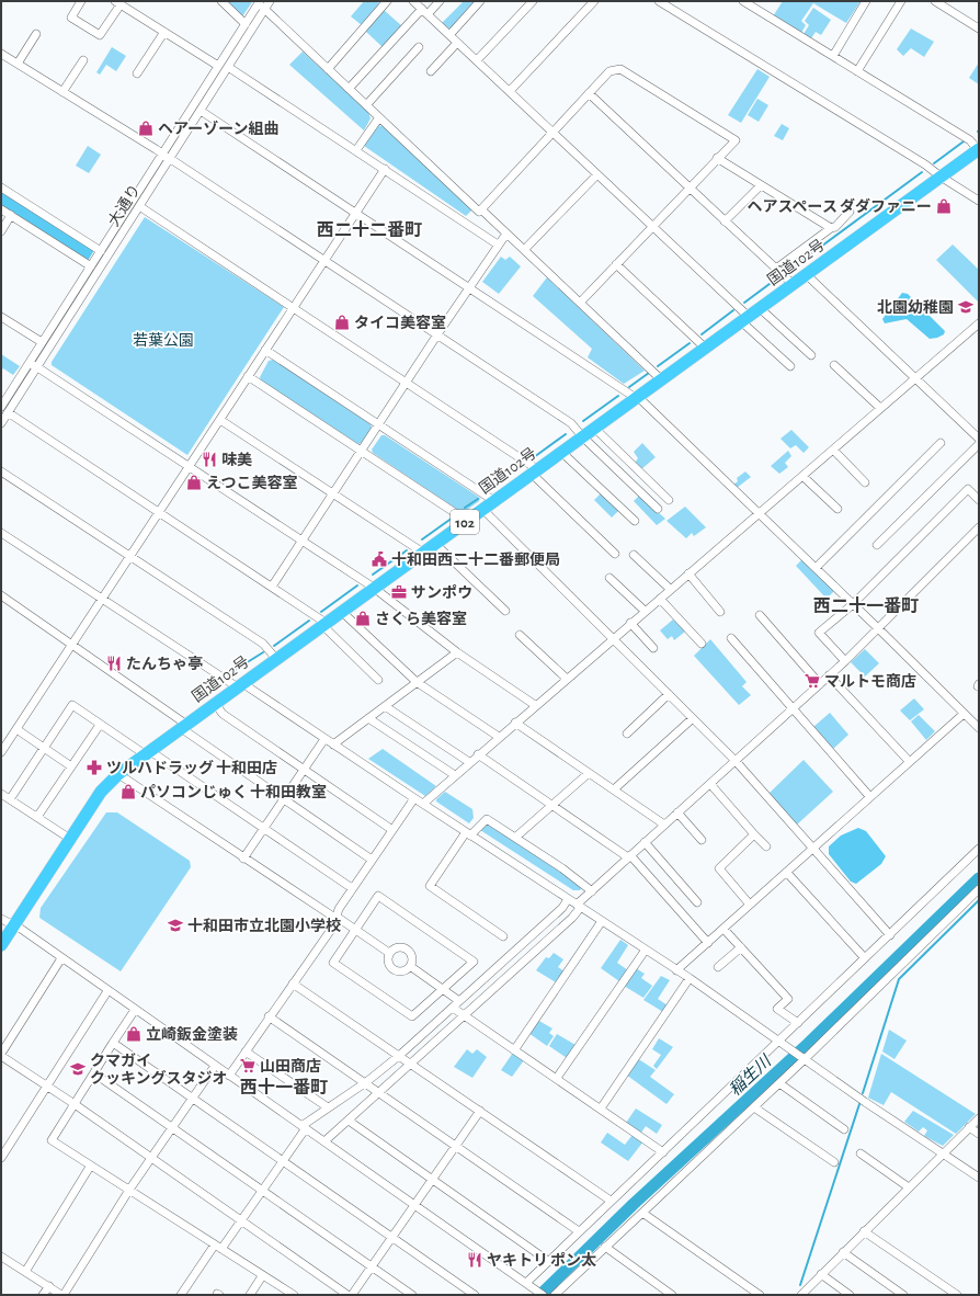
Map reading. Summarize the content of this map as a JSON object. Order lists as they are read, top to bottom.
{
  "streets": {
    "highway": ["国道102号", "102"],
    "street": ["大通り"]
  },
  "districts": ["西二十二番町", "西二十一番町", "西十一番町"],
  "water": ["稲生川"],
  "parks": ["若葉公園"],
  "places": {
    "shop": [
      "ヘアーゾーン組曲",
      "ヘアスペース ダダファニー",
      "タイコ美容室",
      "えつこ美容室",
      "さくら美容室",
      "パソコンじゅく 十和田教室",
      "立崎鈑金塗装"
    ],
    "school or university": ["北園幼稚園", "十和田市立北園小学校", "クマガイ クッキングスタジオ"],
    "restaurant": ["味美", "たんちゃ亭", "ヤキトリ ポン太"],
    "public building": ["十和田西二十二番郵便局"],
    "office": ["サンポウ"],
    "supermarket": ["マルトモ商店", "山田商店"],
    "pharmacy": ["ツルハドラッグ 十和田店"]
  }
}
